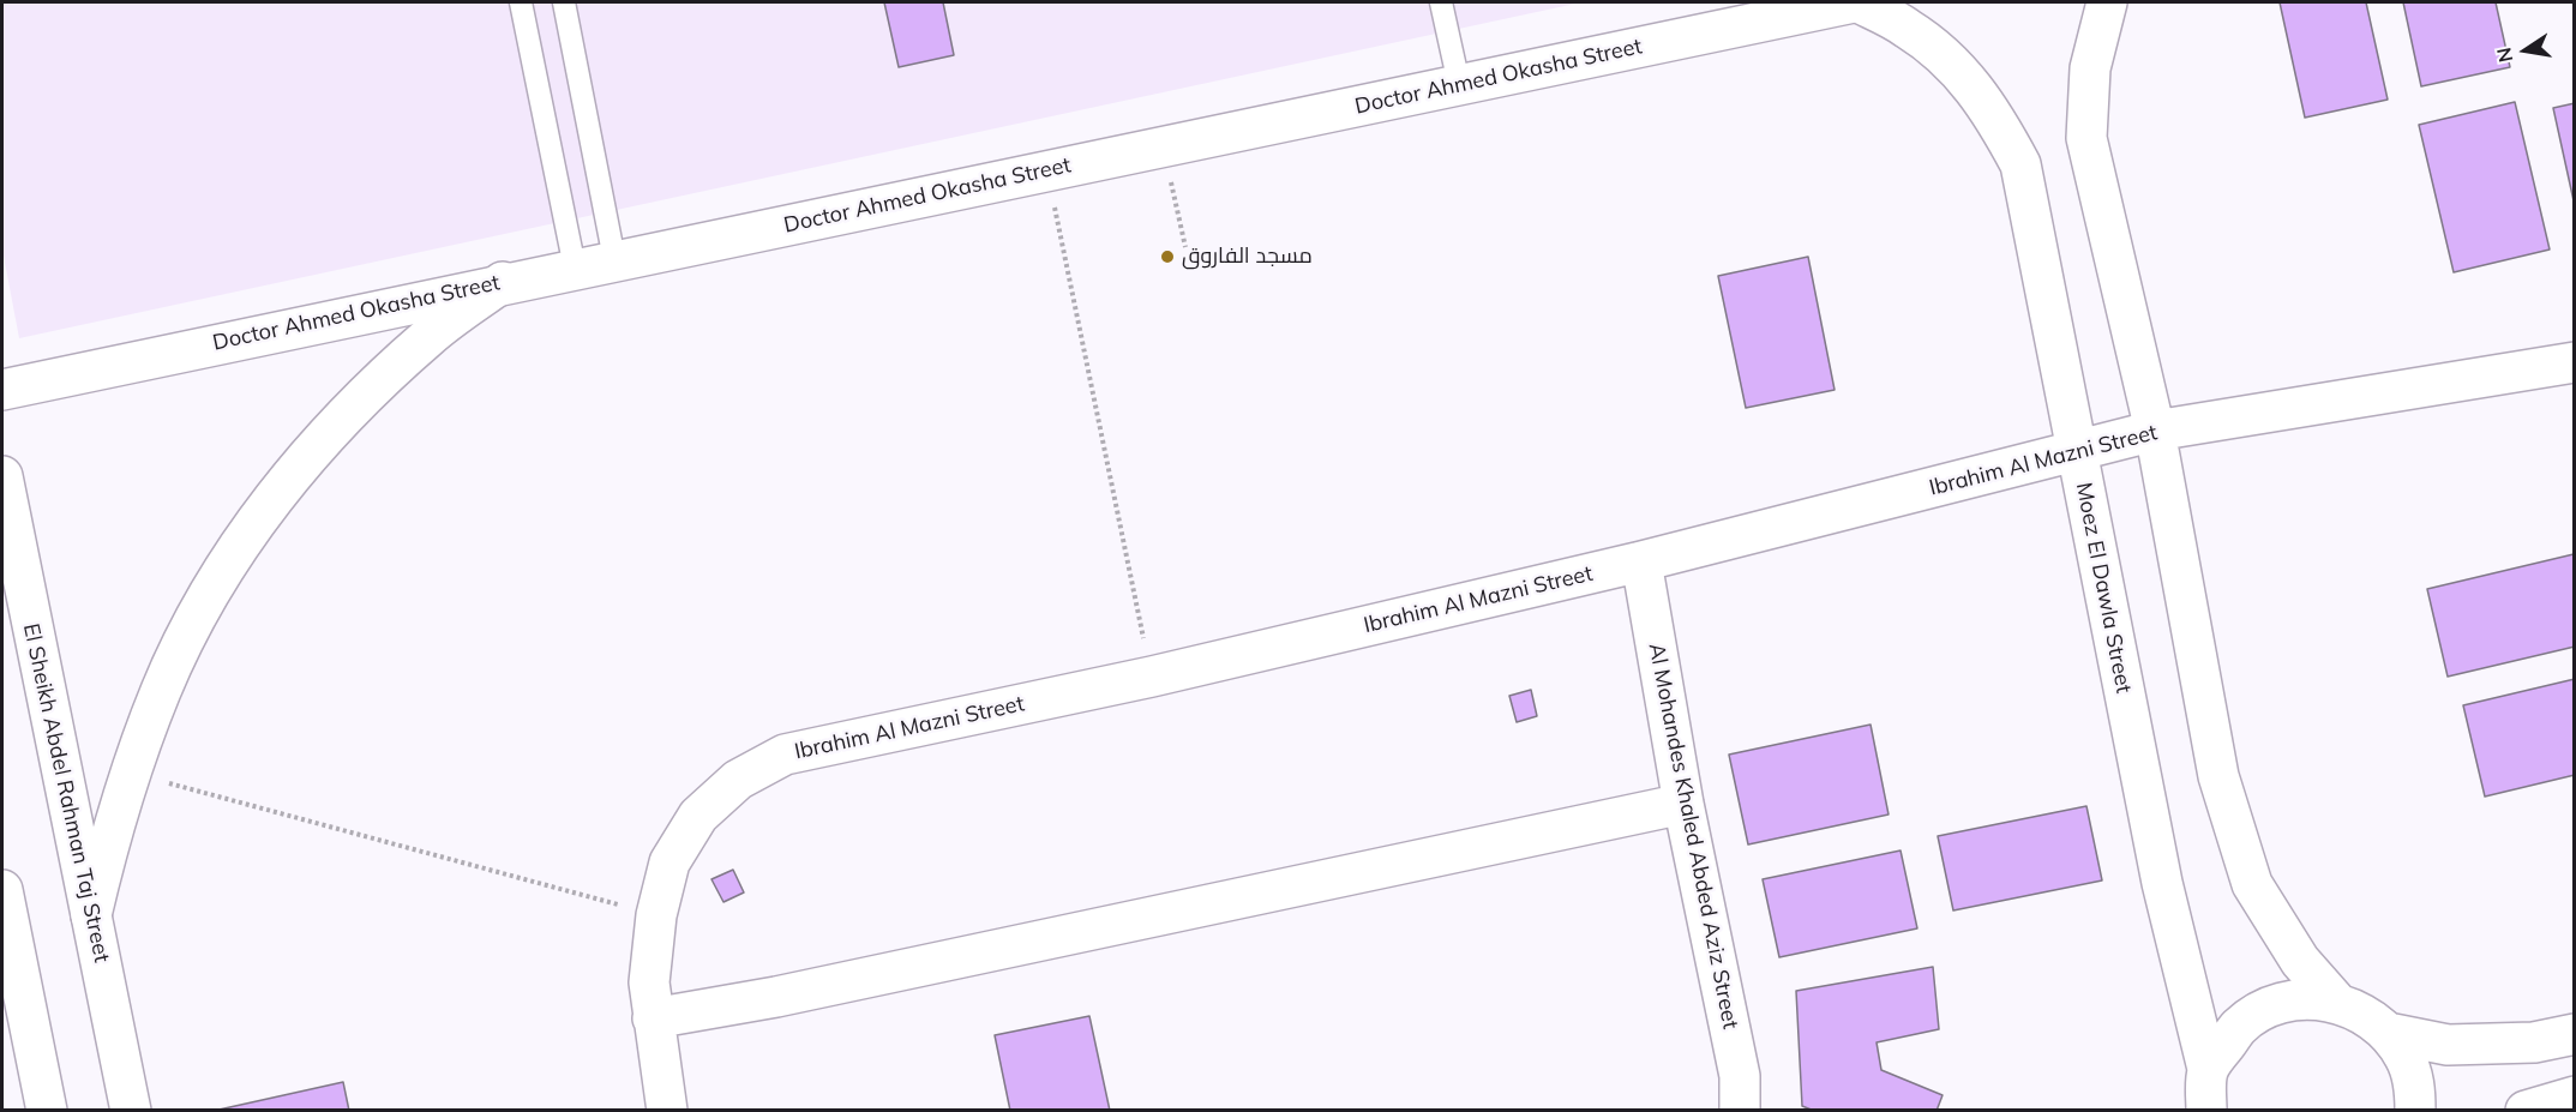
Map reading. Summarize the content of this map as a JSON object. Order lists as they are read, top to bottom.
{
  "streets": {
    "street": [
      "Doctor Ahmed Okasha Street",
      "Ibrahim Al Mazni Street",
      "Moez El Dawla Street",
      "El Sheikh Abdel Rahman Taj Street",
      "Al Mohandes Khaled Abded Aziz Street"
    ]
  },
  "crossings": [
    ["Ibrahim Al Mazni Street", "Moez El Dawla Street"],
    ["Ibrahim Al Mazni Street", "Al Mohandes Khaled Abded Aziz Street"]
  ],
  "places": ["مسجد الفاروق"],
  "north": "left"
}
